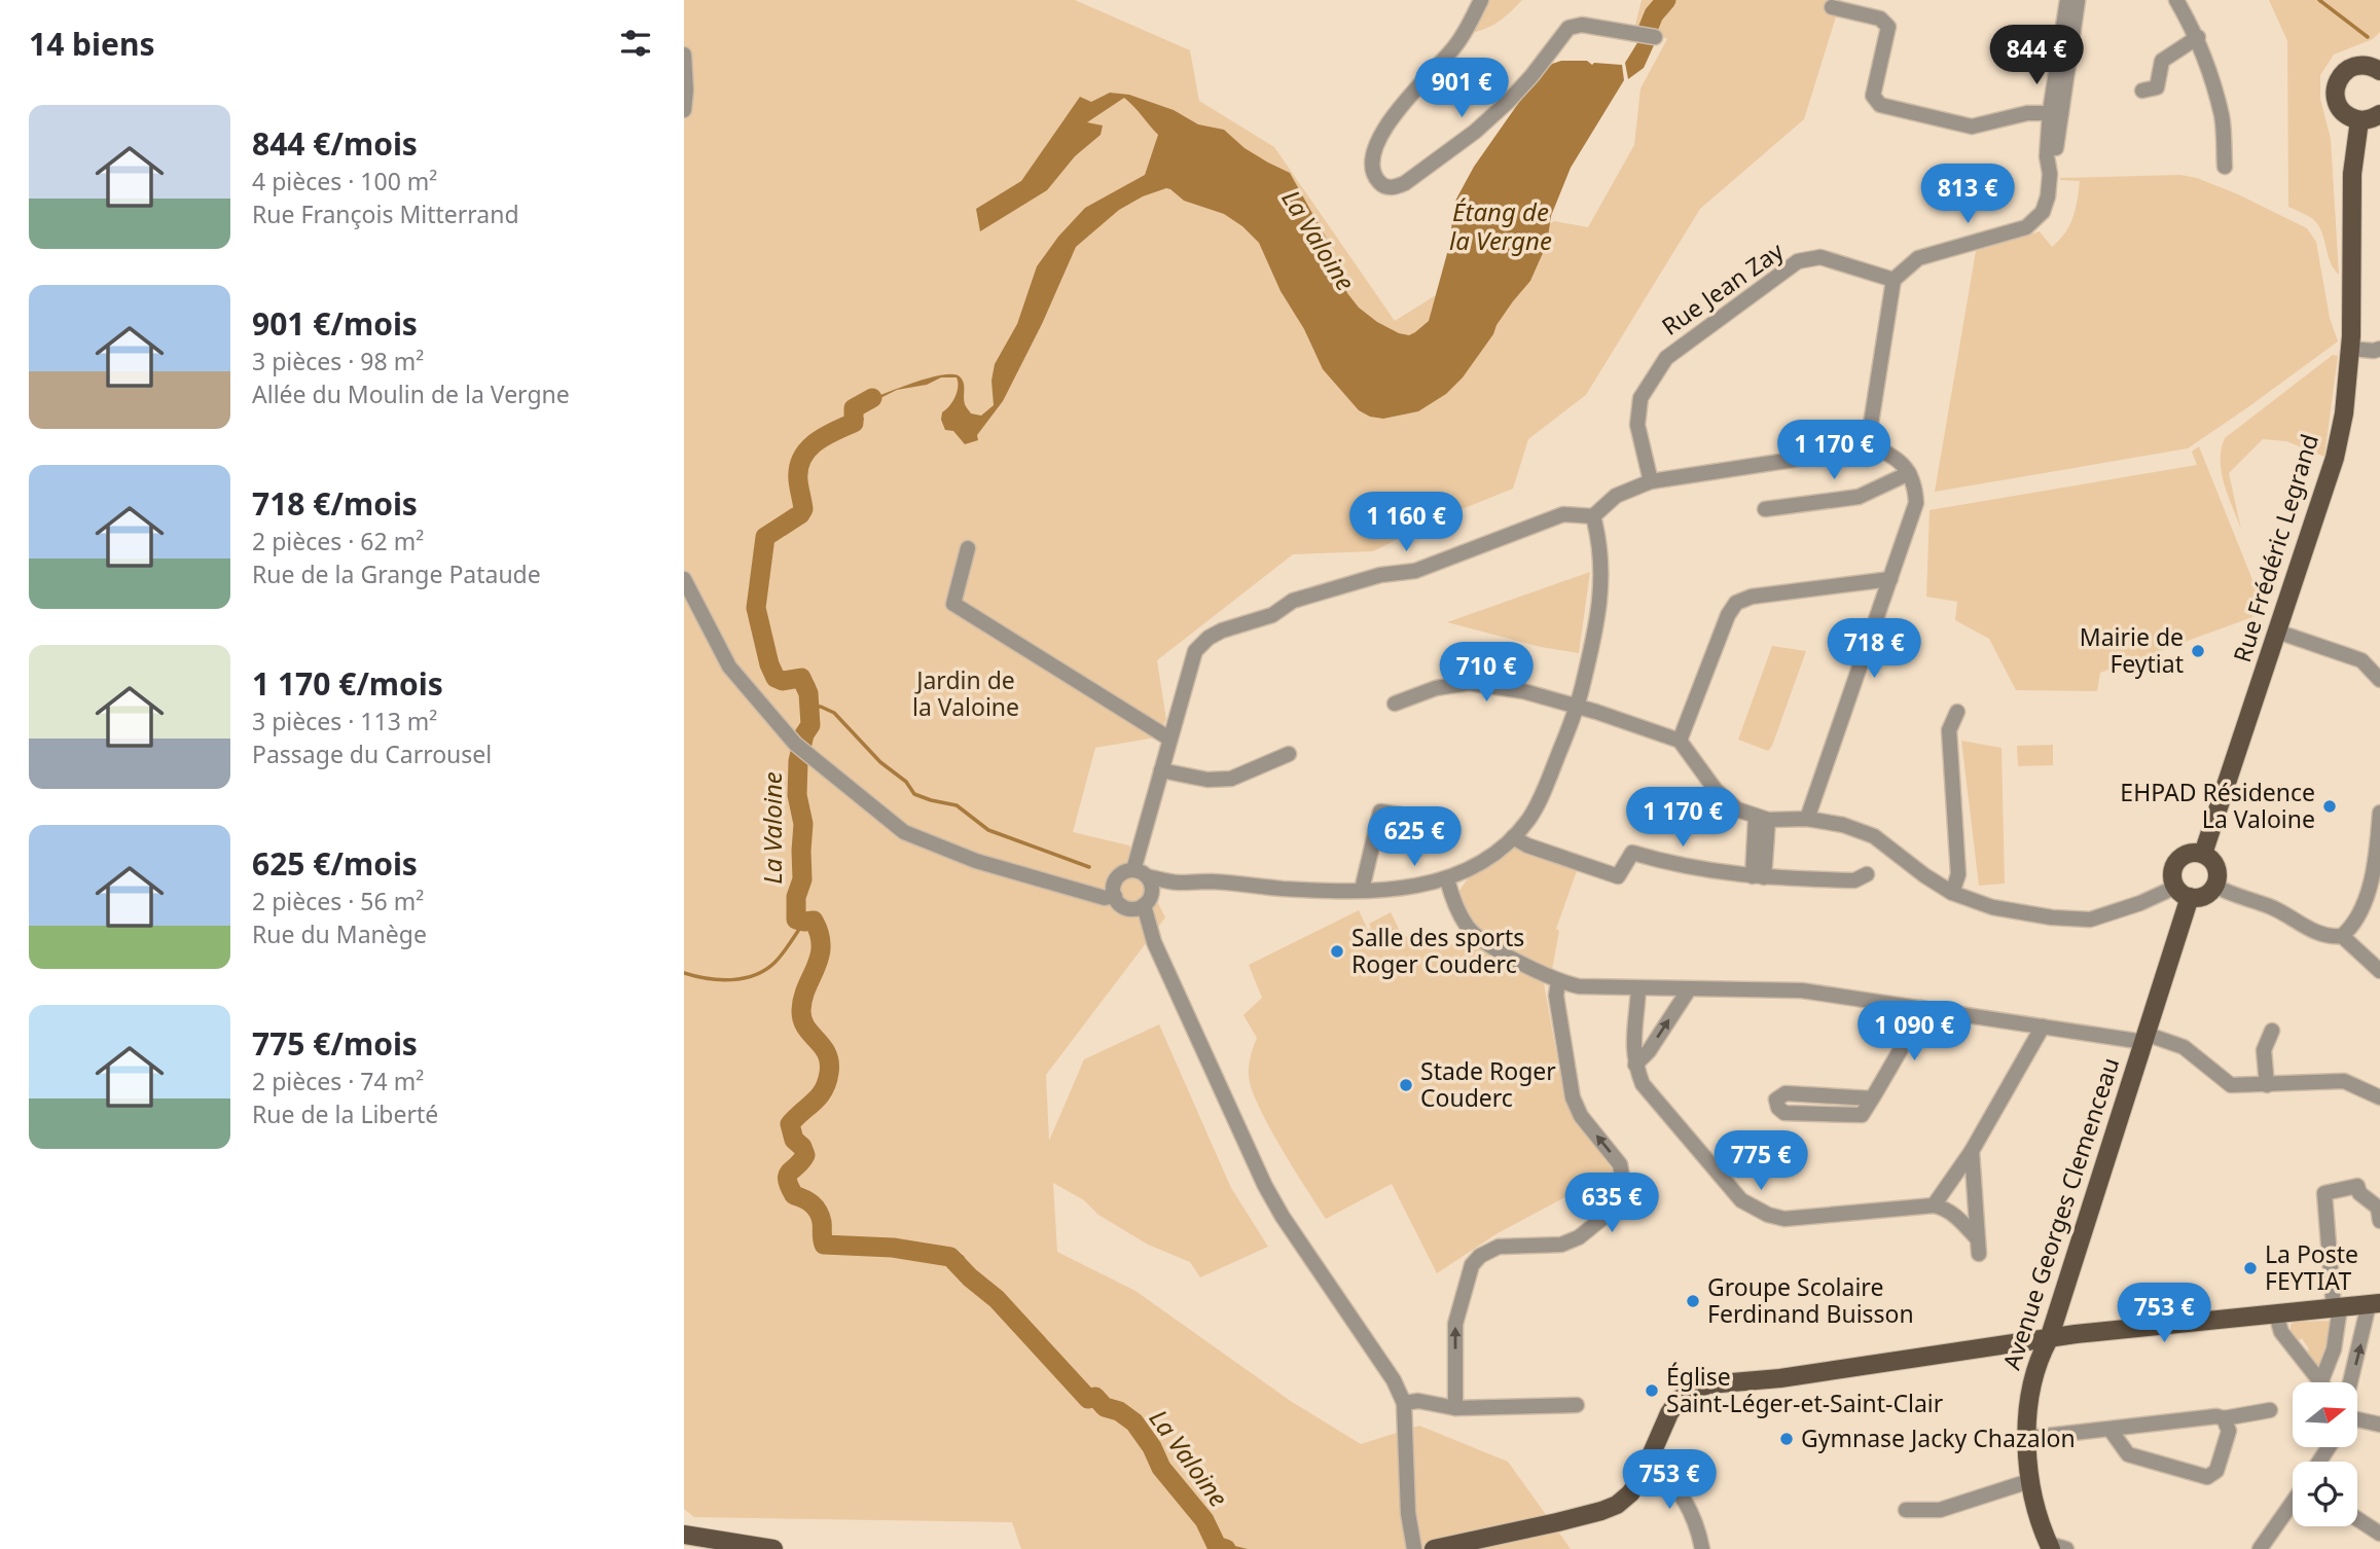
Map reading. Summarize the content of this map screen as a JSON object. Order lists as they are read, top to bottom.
{
  "streets": {
    "main road": ["Rue Frédéric Legrand", "Avenue Georges Clemenceau"],
    "street": ["Rue Jean Zay"]
  },
  "crossings": [
    ["Rue Frédéric Legrand", "Avenue Georges Clemenceau"]
  ],
  "water": ["Étang de la Vergne", "La Valoine"],
  "parks": ["Jardin de la Valoine"],
  "places": [
    "Mairie de Feytiat",
    "EHPAD Résidence La Valoine",
    "Salle des sports Roger Couderc",
    "Stade Roger Couderc",
    "La Poste FEYTIAT",
    "Groupe Scolaire Ferdinand Buisson",
    "Église Saint-Léger-et-Saint-Clair",
    "Gymnase Jacky Chazalon"
  ],
  "north": "right",
  "page": {
    "heading": "14 biens",
    "price": [
      "844 €",
      "901 €",
      "813 €",
      "1 170 €",
      "1 160 €",
      "718 €",
      "710 €",
      "1 170 €",
      "625 €",
      "1 090 €",
      "775 €",
      "635 €",
      "753 €",
      "753 €"
    ],
    "list": [
      {
        "name": "844 €/mois",
        "note": "4 pièces · 100 m² · Rue François Mitterrand"
      },
      {
        "name": "901 €/mois",
        "note": "3 pièces · 98 m² · Allée du Moulin de la Vergne"
      },
      {
        "name": "718 €/mois",
        "note": "2 pièces · 62 m² · Rue de la Grange Pataude"
      },
      {
        "name": "1 170 €/mois",
        "note": "3 pièces · 113 m² · Passage du Carrousel"
      },
      {
        "name": "625 €/mois",
        "note": "2 pièces · 56 m² · Rue du Manège"
      },
      {
        "name": "775 €/mois",
        "note": "2 pièces · 74 m² · Rue de la Liberté"
      }
    ]
  }
}
